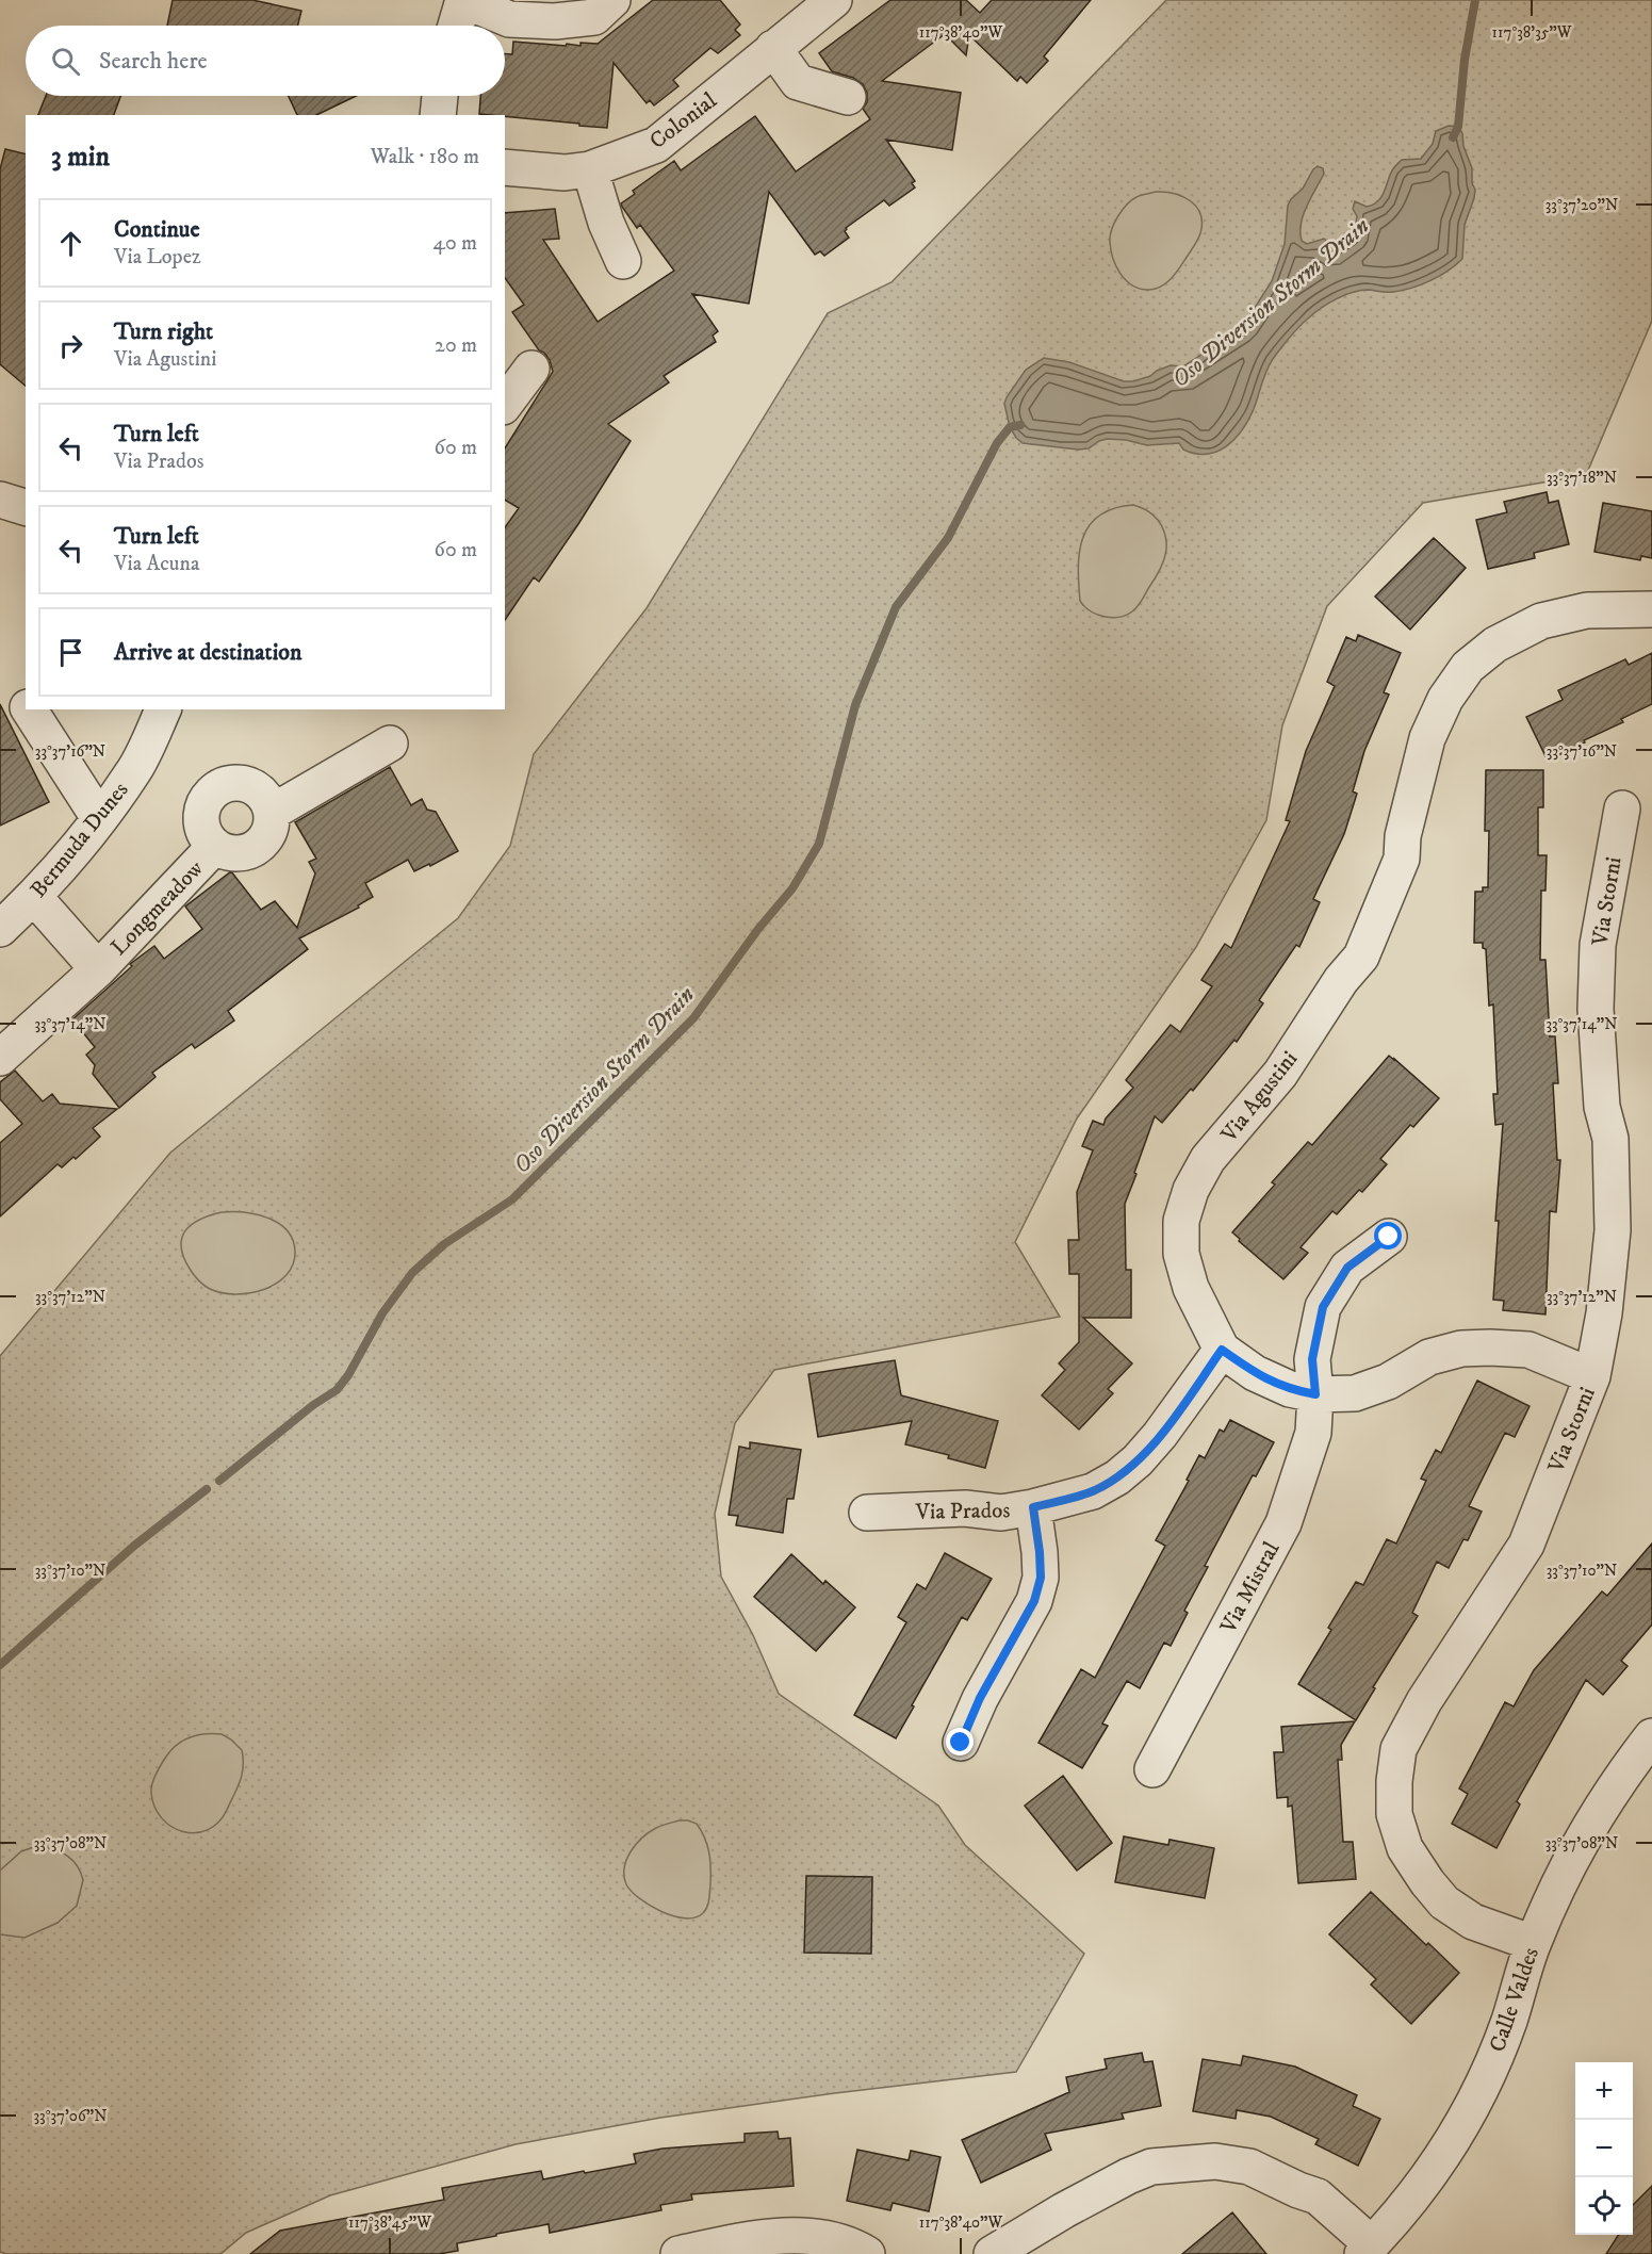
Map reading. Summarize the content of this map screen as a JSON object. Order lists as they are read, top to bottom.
{
  "streets": {
    "street": [
      "Colonial",
      "Bermuda Dunes",
      "Via Storni",
      "Longmeadow",
      "Via Agustini",
      "Via Prados",
      "Via Mistral",
      "Calle Valdes"
    ]
  },
  "crossings": [
    ["Bermuda Dunes", "Longmeadow"],
    ["Via Storni", "Via Agustini"],
    ["Via Storni", "Calle Valdes"],
    ["Via Agustini", "Via Prados"],
    ["Via Agustini", "Via Mistral"]
  ],
  "water": ["Oso Diversion Storm Drain"],
  "page": {
    "search": "Search here",
    "heading": ["3 min", "Walk · 180 m"],
    "list": [
      ["Continue", "Via Lopez", "40 m"],
      ["Turn right", "Via Agustini", "20 m"],
      ["Turn left", "Via Prados", "60 m"],
      ["Turn left", "Via Acuna", "60 m"],
      "Arrive at destination"
    ],
    "map_buttons": ["+", "−"]
  },
  "coordinates": [
    "117°38'40\"W",
    "117°38'35\"W",
    "33°37'20\"N",
    "33°37'18\"N",
    "33°37'16\"N",
    "33°37'14\"N",
    "33°37'12\"N",
    "33°37'10\"N",
    "33°37'08\"N",
    "33°37'06\"N",
    "117°38'45\"W"
  ]
}
